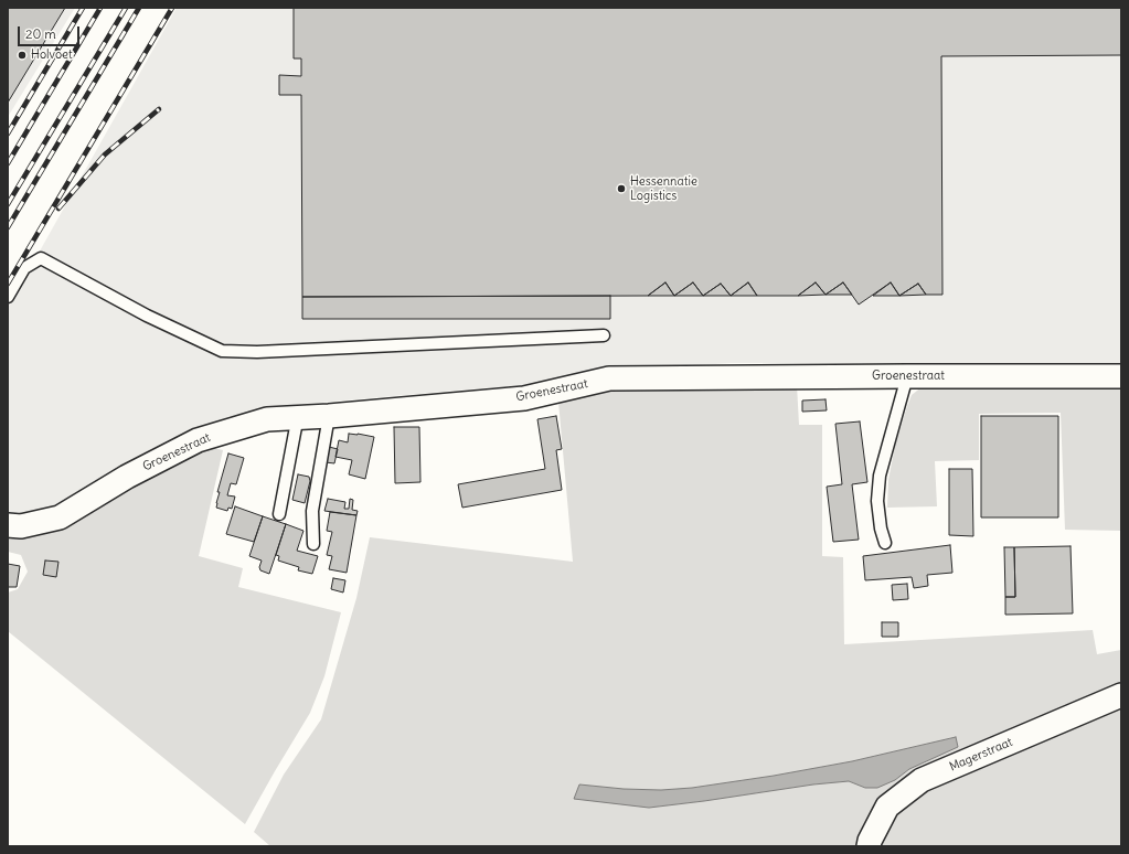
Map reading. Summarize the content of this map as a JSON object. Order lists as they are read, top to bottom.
{
  "streets": {
    "street": ["Groenestraat", "Magerstraat"]
  },
  "places": ["Holvoet", "Hessennatie Logistics"],
  "scale_bar": "20 m"
}
